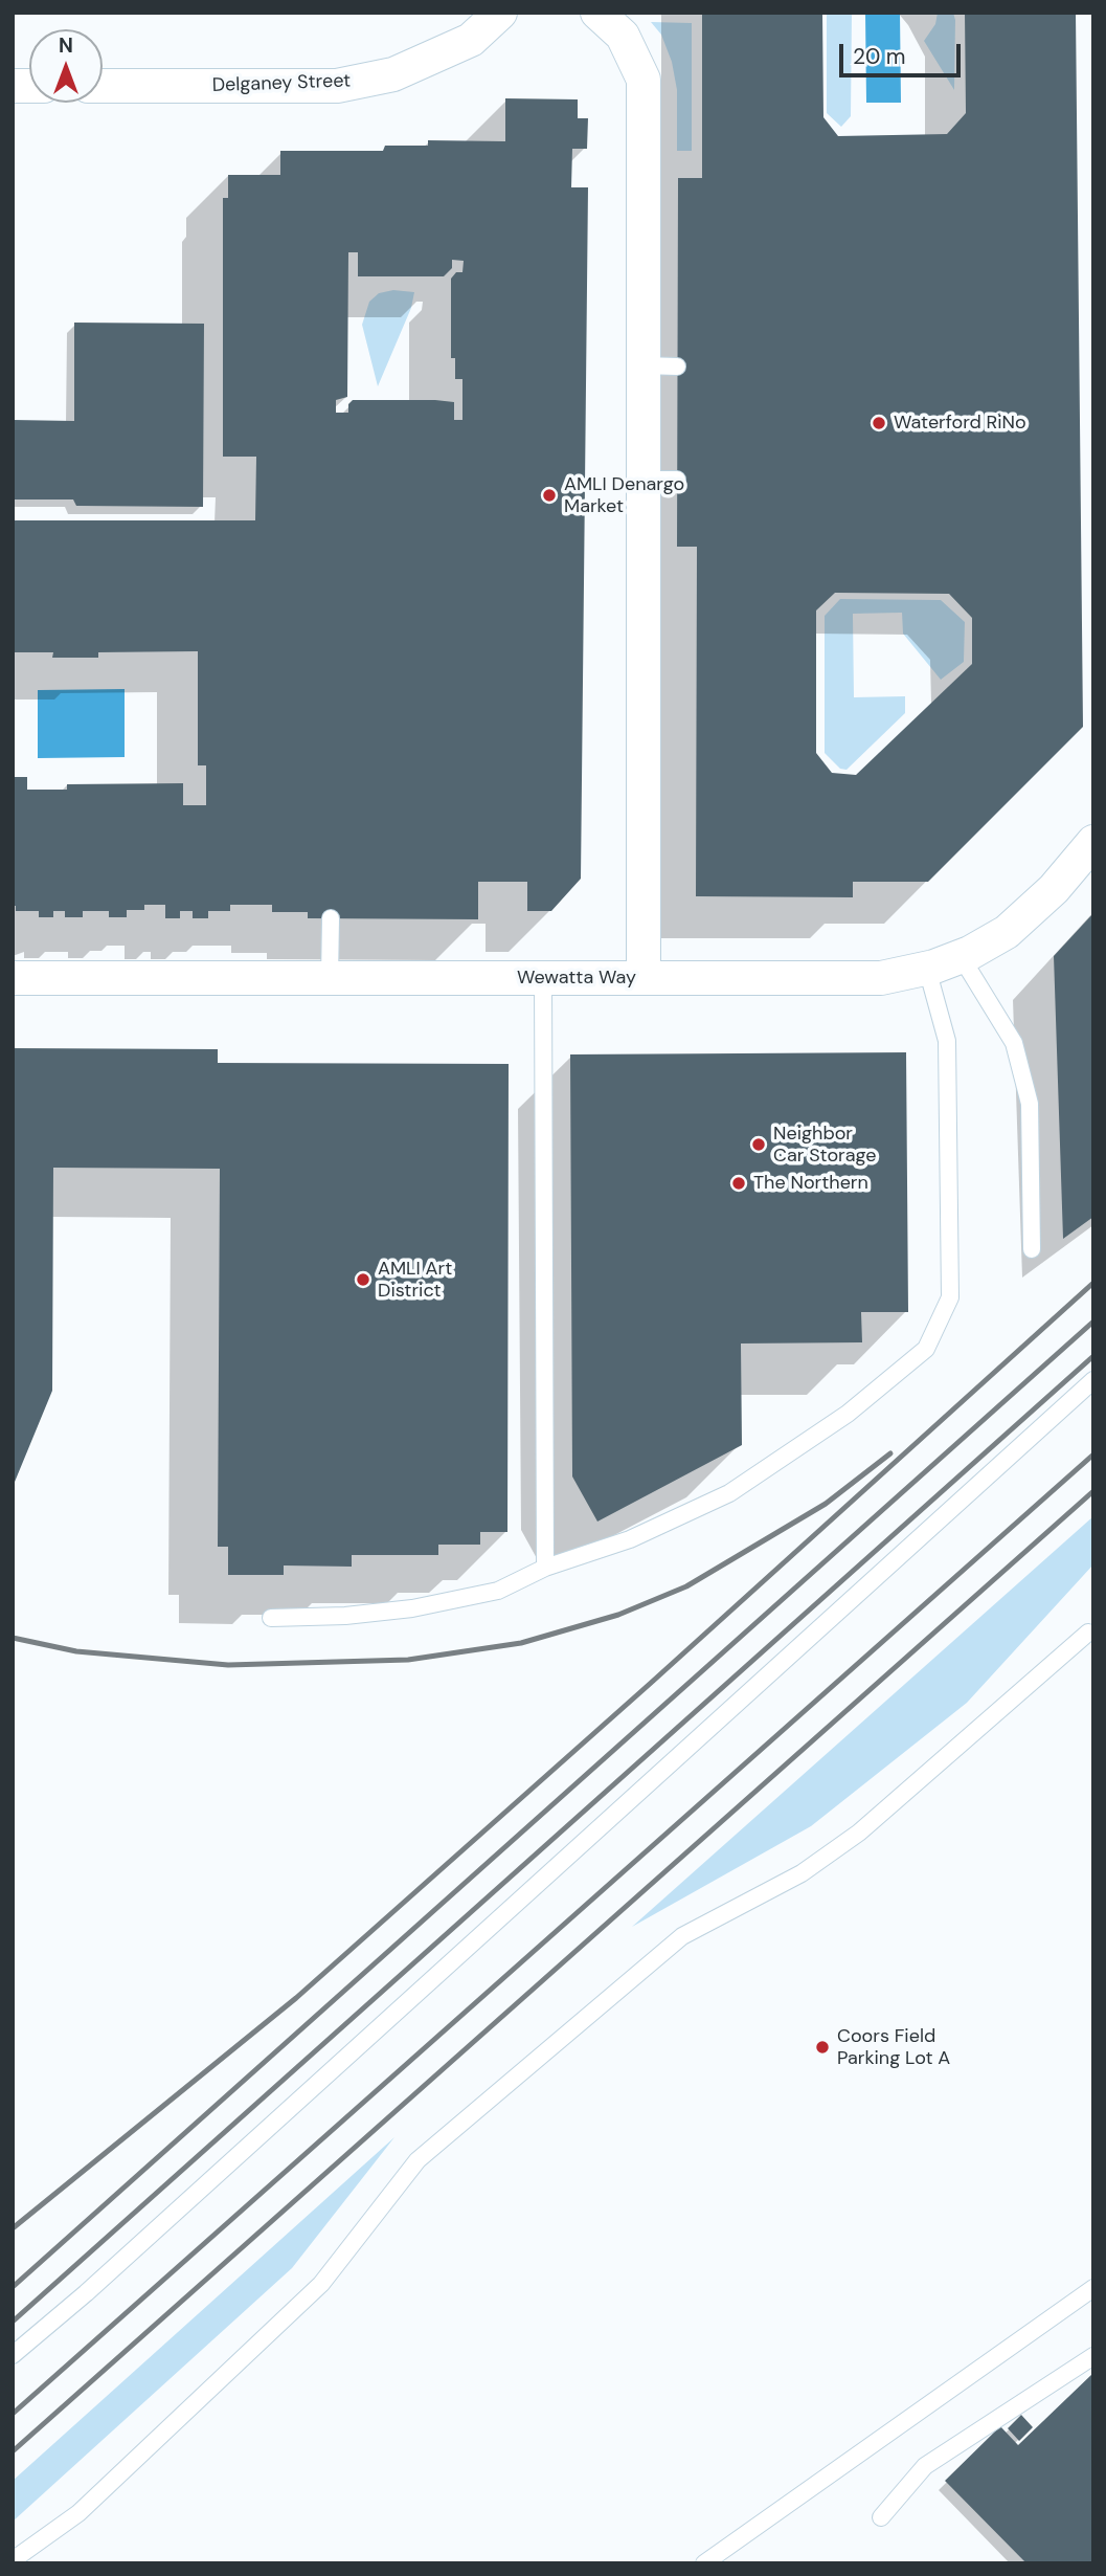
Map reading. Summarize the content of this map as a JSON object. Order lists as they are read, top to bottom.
{
  "streets": {
    "street": ["Delganey Street", "Wewatta Way"]
  },
  "places": [
    "Waterford RiNo",
    "AMLI Denargo Market",
    "Neighbor Car Storage",
    "The Northern",
    "AMLI Art District",
    "Coors Field Parking Lot A"
  ],
  "scale_bar": "20 m",
  "north": "top"
}
